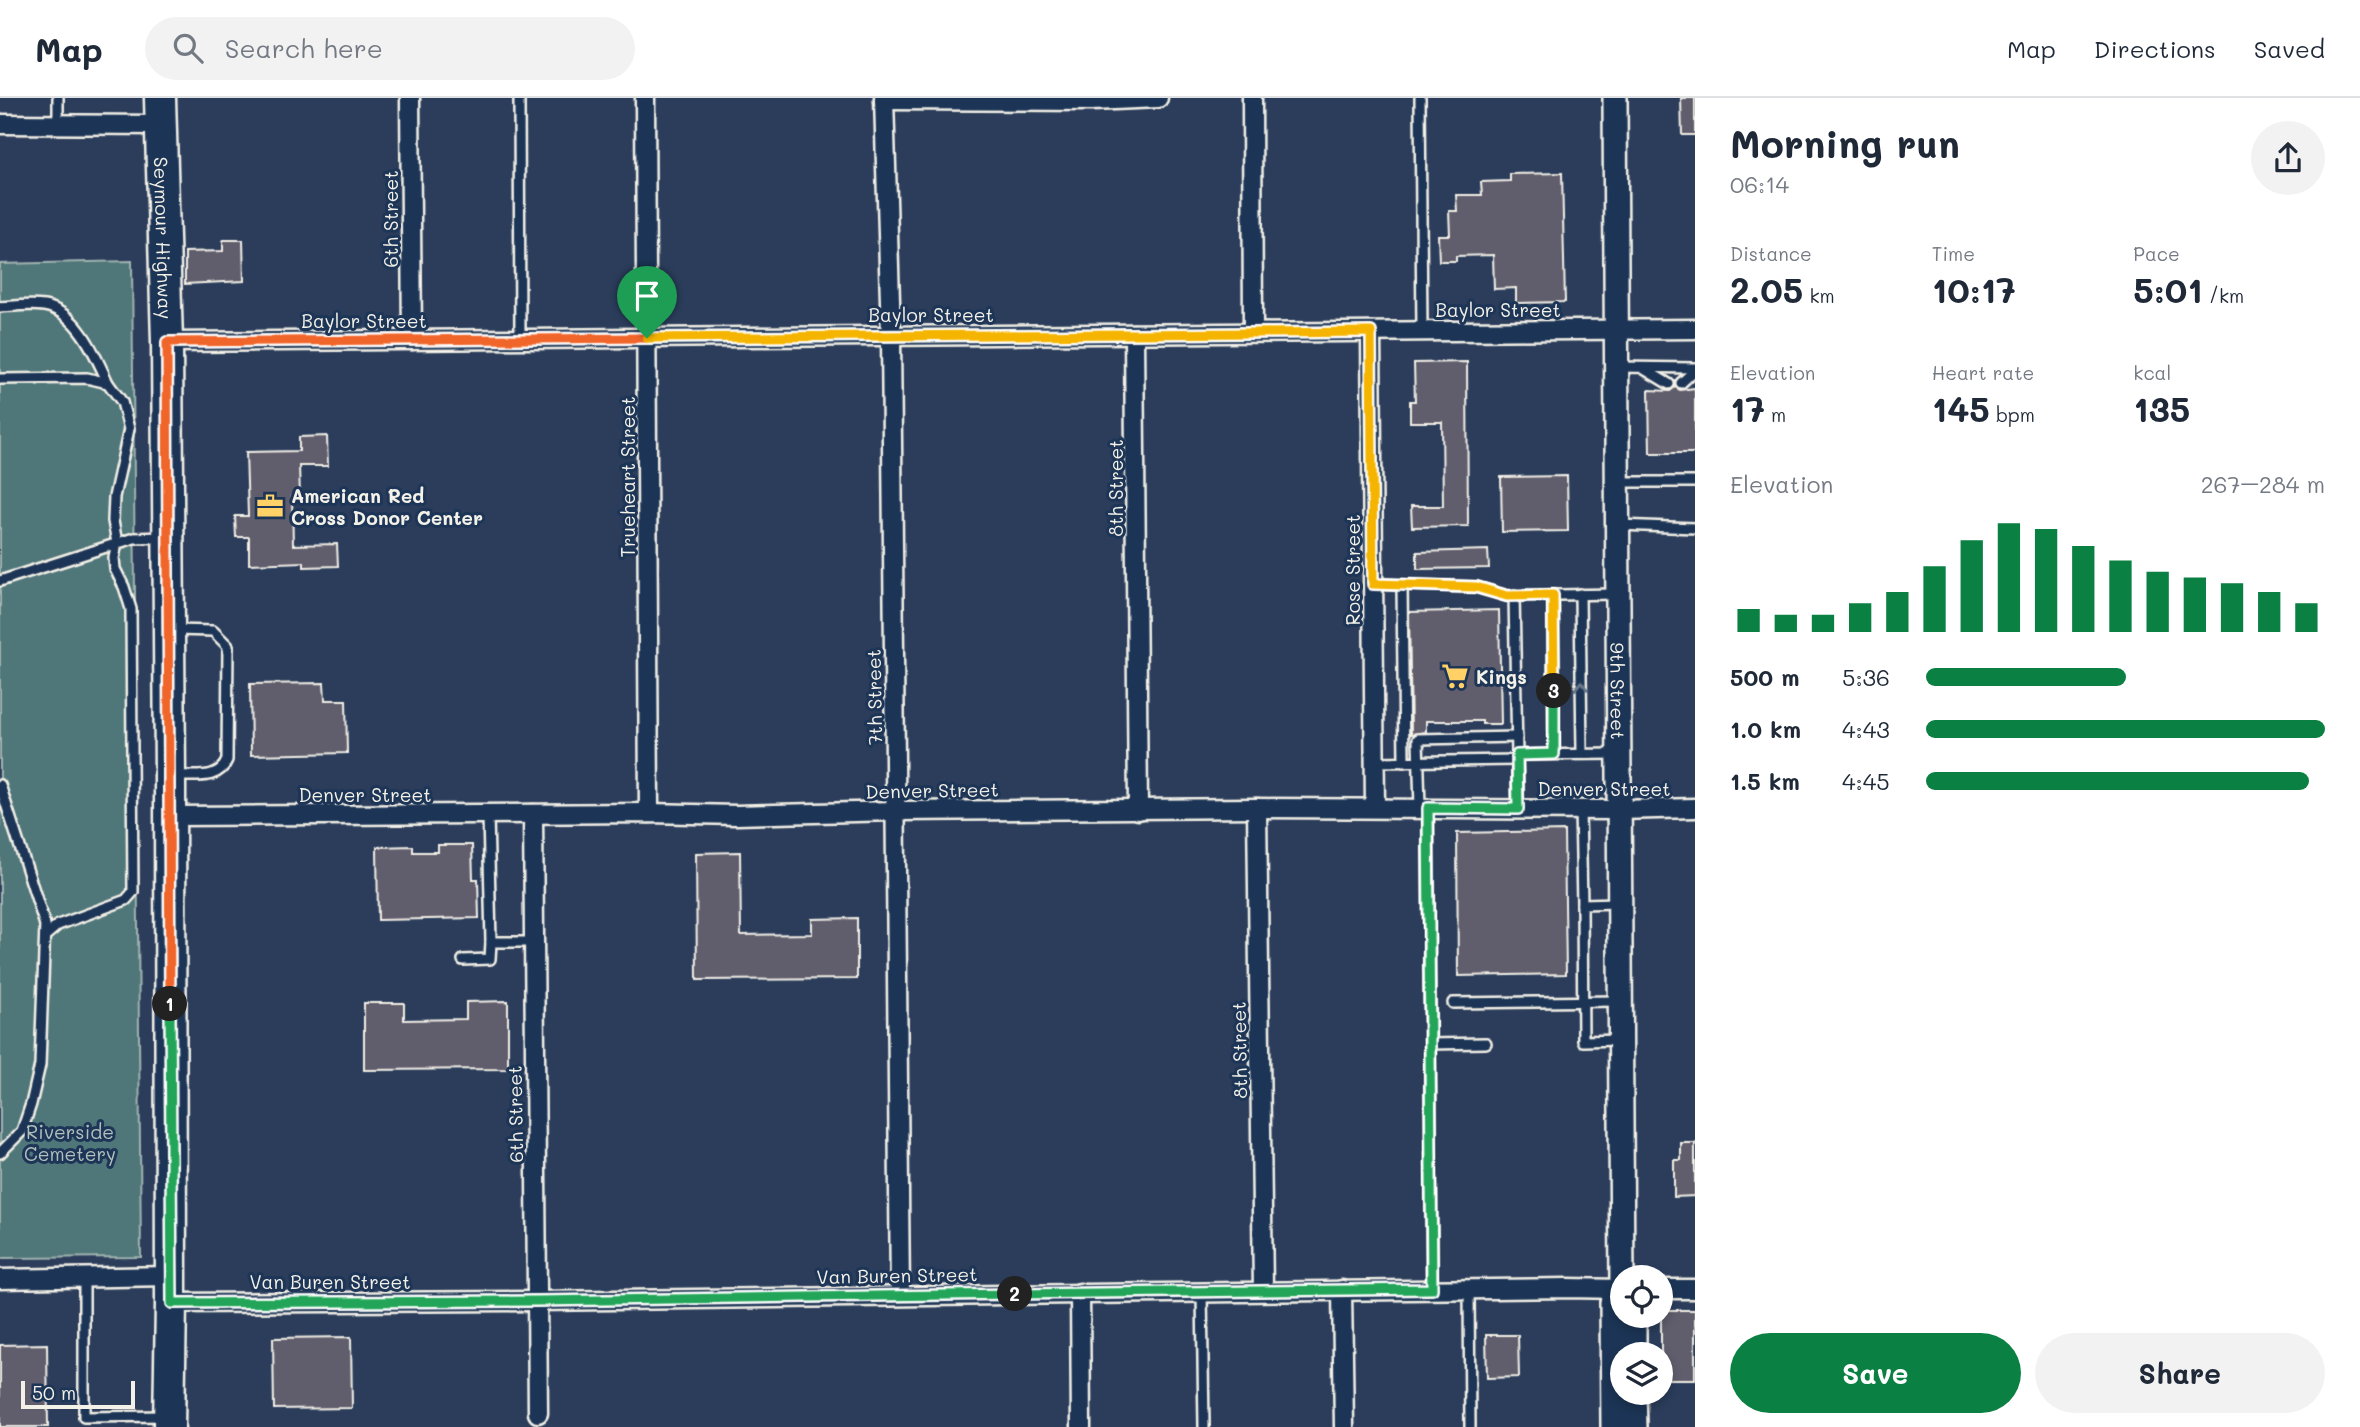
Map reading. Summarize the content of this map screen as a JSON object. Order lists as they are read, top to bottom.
{
  "streets": {
    "main road": ["Seymour Highway"],
    "street": [
      "6th Street",
      "Baylor Street",
      "Trueheart Street",
      "8th Street",
      "Rose Street",
      "9th Street",
      "7th Street",
      "Denver Street",
      "Van Buren Street"
    ]
  },
  "crossings": [
    ["6th Street", "Baylor Street"],
    ["6th Street", "Denver Street"],
    ["6th Street", "Van Buren Street"],
    ["Seymour Highway", "Baylor Street"],
    ["Seymour Highway", "Denver Street"],
    ["Seymour Highway", "Van Buren Street"],
    ["Baylor Street", "Trueheart Street"],
    ["Baylor Street", "8th Street"],
    ["Baylor Street", "Rose Street"],
    ["Baylor Street", "9th Street"],
    ["Baylor Street", "7th Street"],
    ["Trueheart Street", "Denver Street"],
    ["8th Street", "Denver Street"],
    ["8th Street", "Van Buren Street"],
    ["Rose Street", "Denver Street"],
    ["9th Street", "Denver Street"],
    ["7th Street", "Denver Street"],
    ["7th Street", "Van Buren Street"]
  ],
  "parks": ["Riverside Cemetery"],
  "places": {
    "office": ["American Red Cross Donor Center"],
    "supermarket": ["Kings"]
  },
  "scale_bar": "50 m",
  "page": {
    "header": "Map",
    "search": "Search here",
    "nav": ["Map", "Directions", "Saved"],
    "heading": ["Morning run", "06:14"],
    "stats": [
      ["Distance", "2.05 km"],
      ["Time", "10:17"],
      ["Pace", "5:01 /km"],
      ["Elevation", "17 m"],
      ["Heart rate", "145 bpm"],
      ["kcal", "135"]
    ],
    "chart": ["Elevation", "267–284 m"],
    "list": [
      {
        "name": "500 m",
        "note": "5:36"
      },
      {
        "name": "1.0 km",
        "note": "4:43"
      },
      {
        "name": "1.5 km",
        "note": "4:45"
      }
    ],
    "pins": ["3", "1", "2"],
    "buttons": ["Save", "Share"],
    "scale": "50 m"
  }
}
